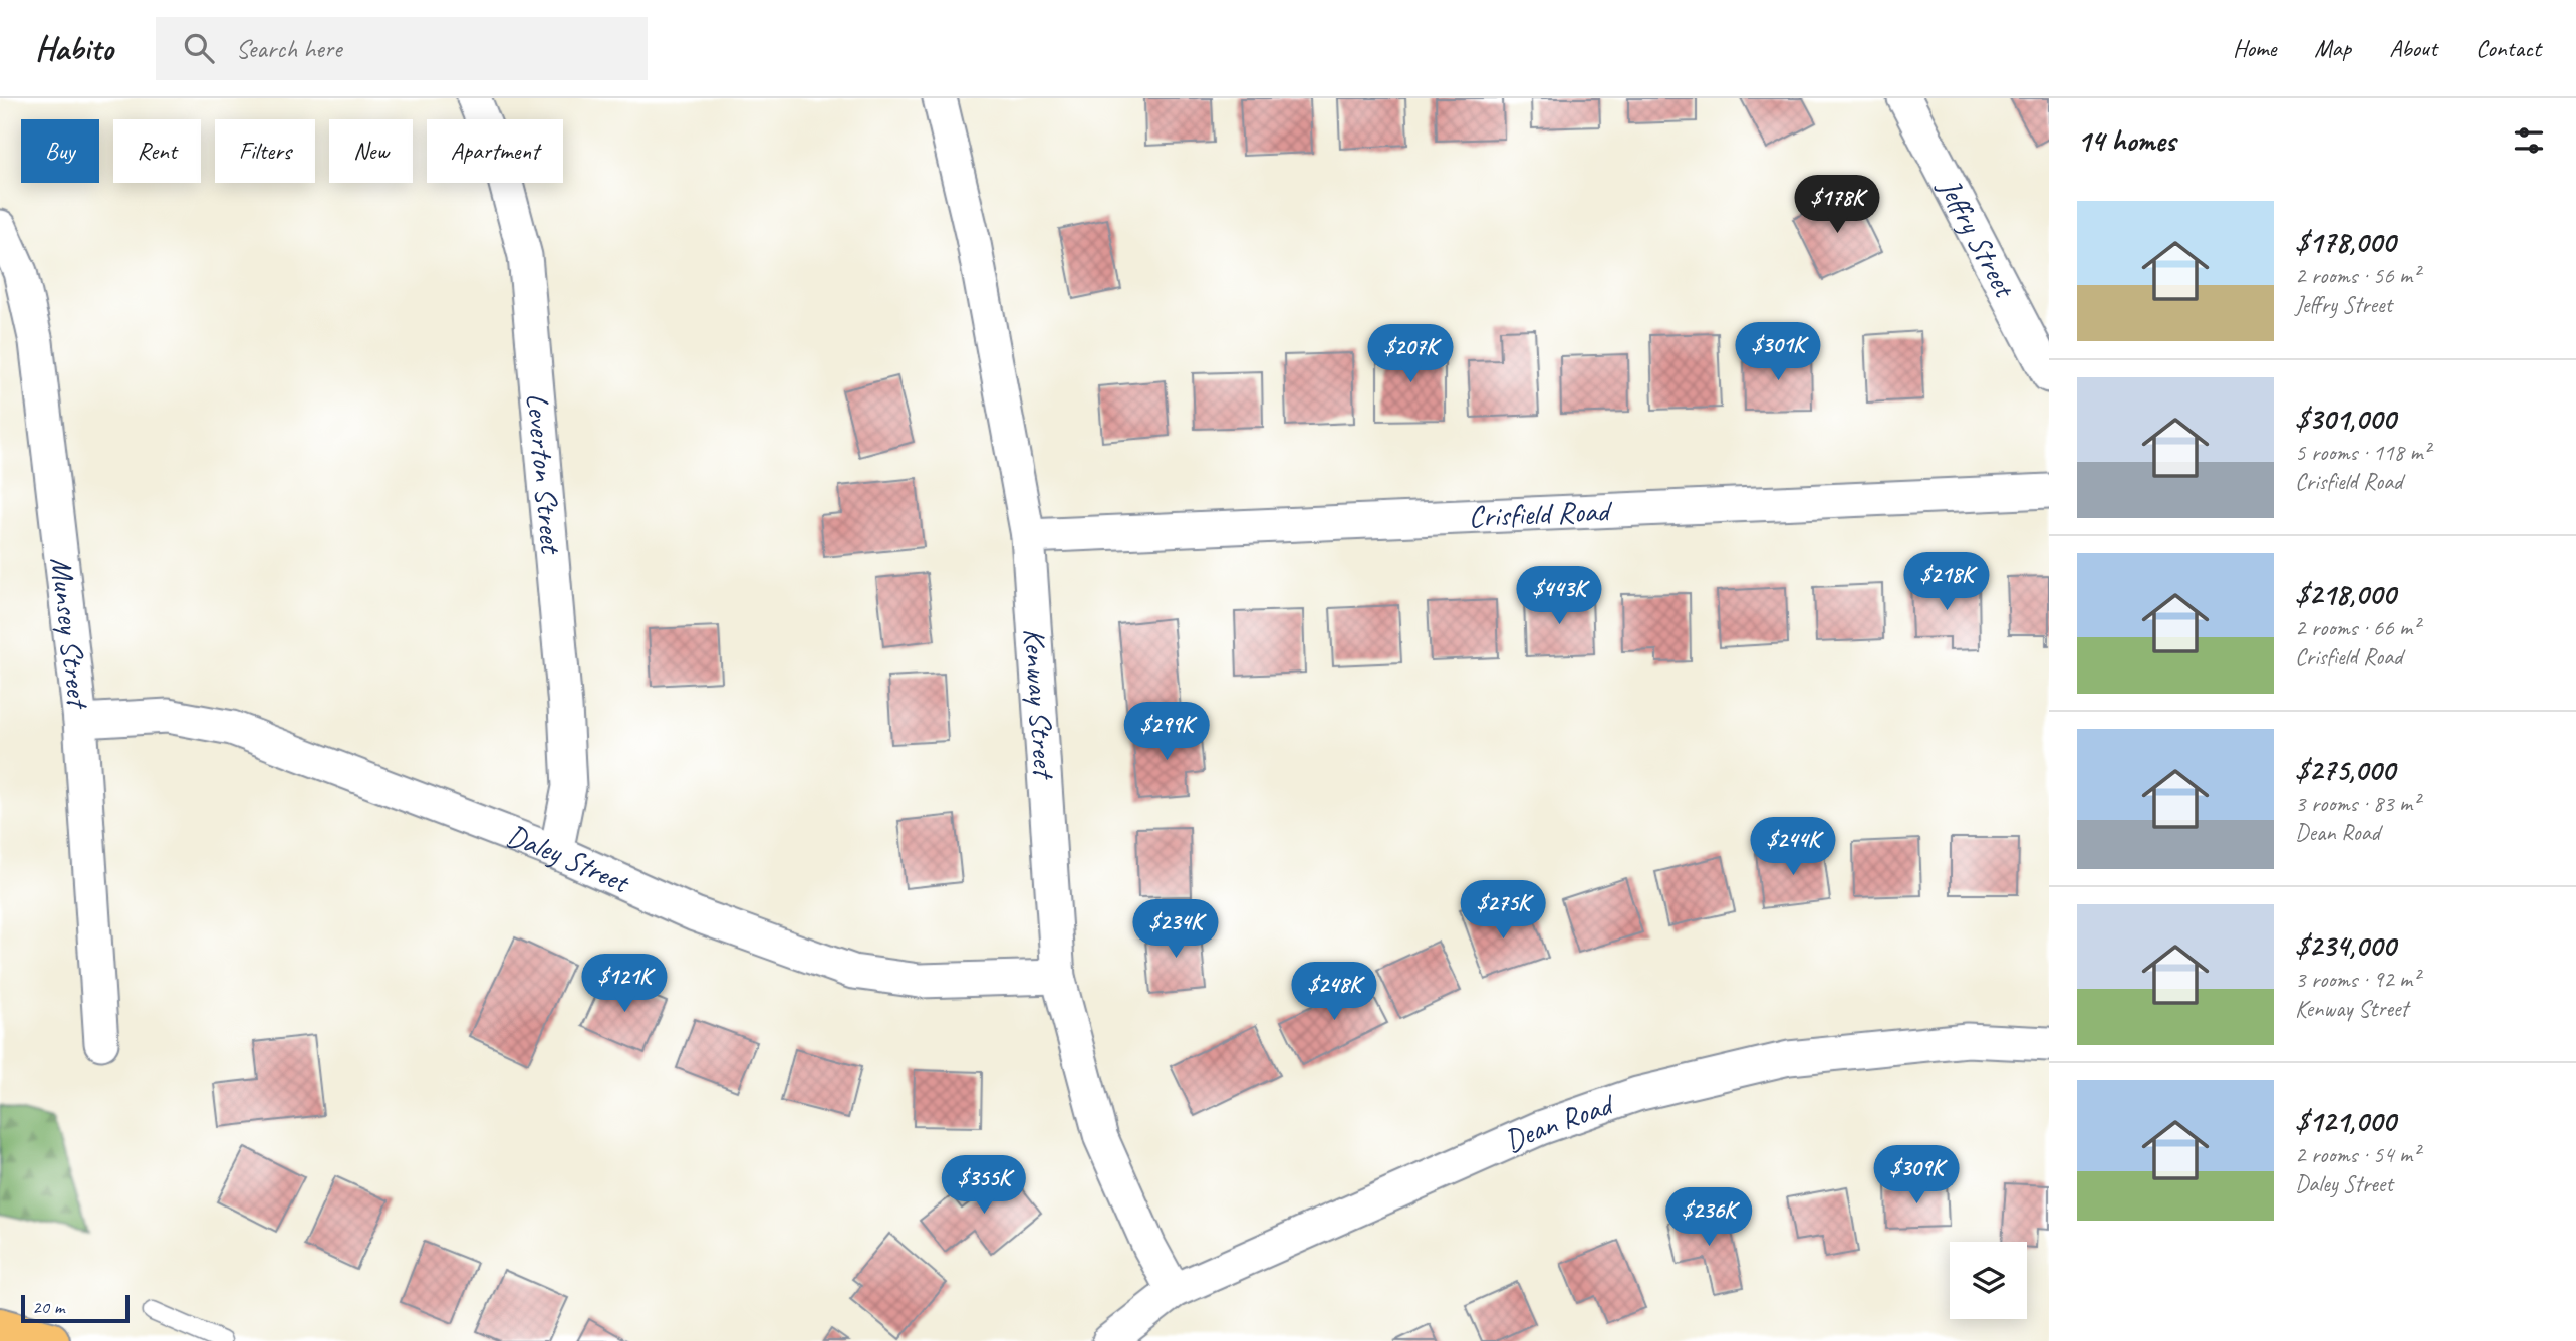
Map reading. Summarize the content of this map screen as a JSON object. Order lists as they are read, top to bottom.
{
  "streets": {
    "street": [
      "Jeffry Street",
      "Leverton Street",
      "Crisfield Road",
      "Munsey Street",
      "Kenway Street",
      "Daley Street",
      "Dean Road"
    ]
  },
  "crossings": [
    ["Leverton Street", "Daley Street"],
    ["Crisfield Road", "Kenway Street"],
    ["Munsey Street", "Daley Street"],
    ["Kenway Street", "Daley Street"],
    ["Kenway Street", "Dean Road"]
  ],
  "scale_bar": "20 m",
  "page": {
    "header": "Habito",
    "search": "Search here",
    "nav": [
      "Home",
      "Map",
      "About",
      "Contact"
    ],
    "heading": "14 homes",
    "chip": [
      "Buy",
      "Rent",
      "Filters",
      "New",
      "Apartment"
    ],
    "price": [
      "$178K",
      "$301K",
      "$207K",
      "$218K",
      "$443K",
      "$299K",
      "$244K",
      "$275K",
      "$234K",
      "$121K",
      "$248K",
      "$309K",
      "$355K",
      "$236K"
    ],
    "list": [
      {
        "name": "$178,000",
        "note": "2 rooms · 56 m² · Jeffry Street"
      },
      {
        "name": "$301,000",
        "note": "5 rooms · 118 m² · Crisfield Road"
      },
      {
        "name": "$218,000",
        "note": "2 rooms · 66 m² · Crisfield Road"
      },
      {
        "name": "$275,000",
        "note": "3 rooms · 83 m² · Dean Road"
      },
      {
        "name": "$234,000",
        "note": "3 rooms · 92 m² · Kenway Street"
      },
      {
        "name": "$121,000",
        "note": "2 rooms · 54 m² · Daley Street"
      }
    ],
    "scale": "20 m"
  }
}
